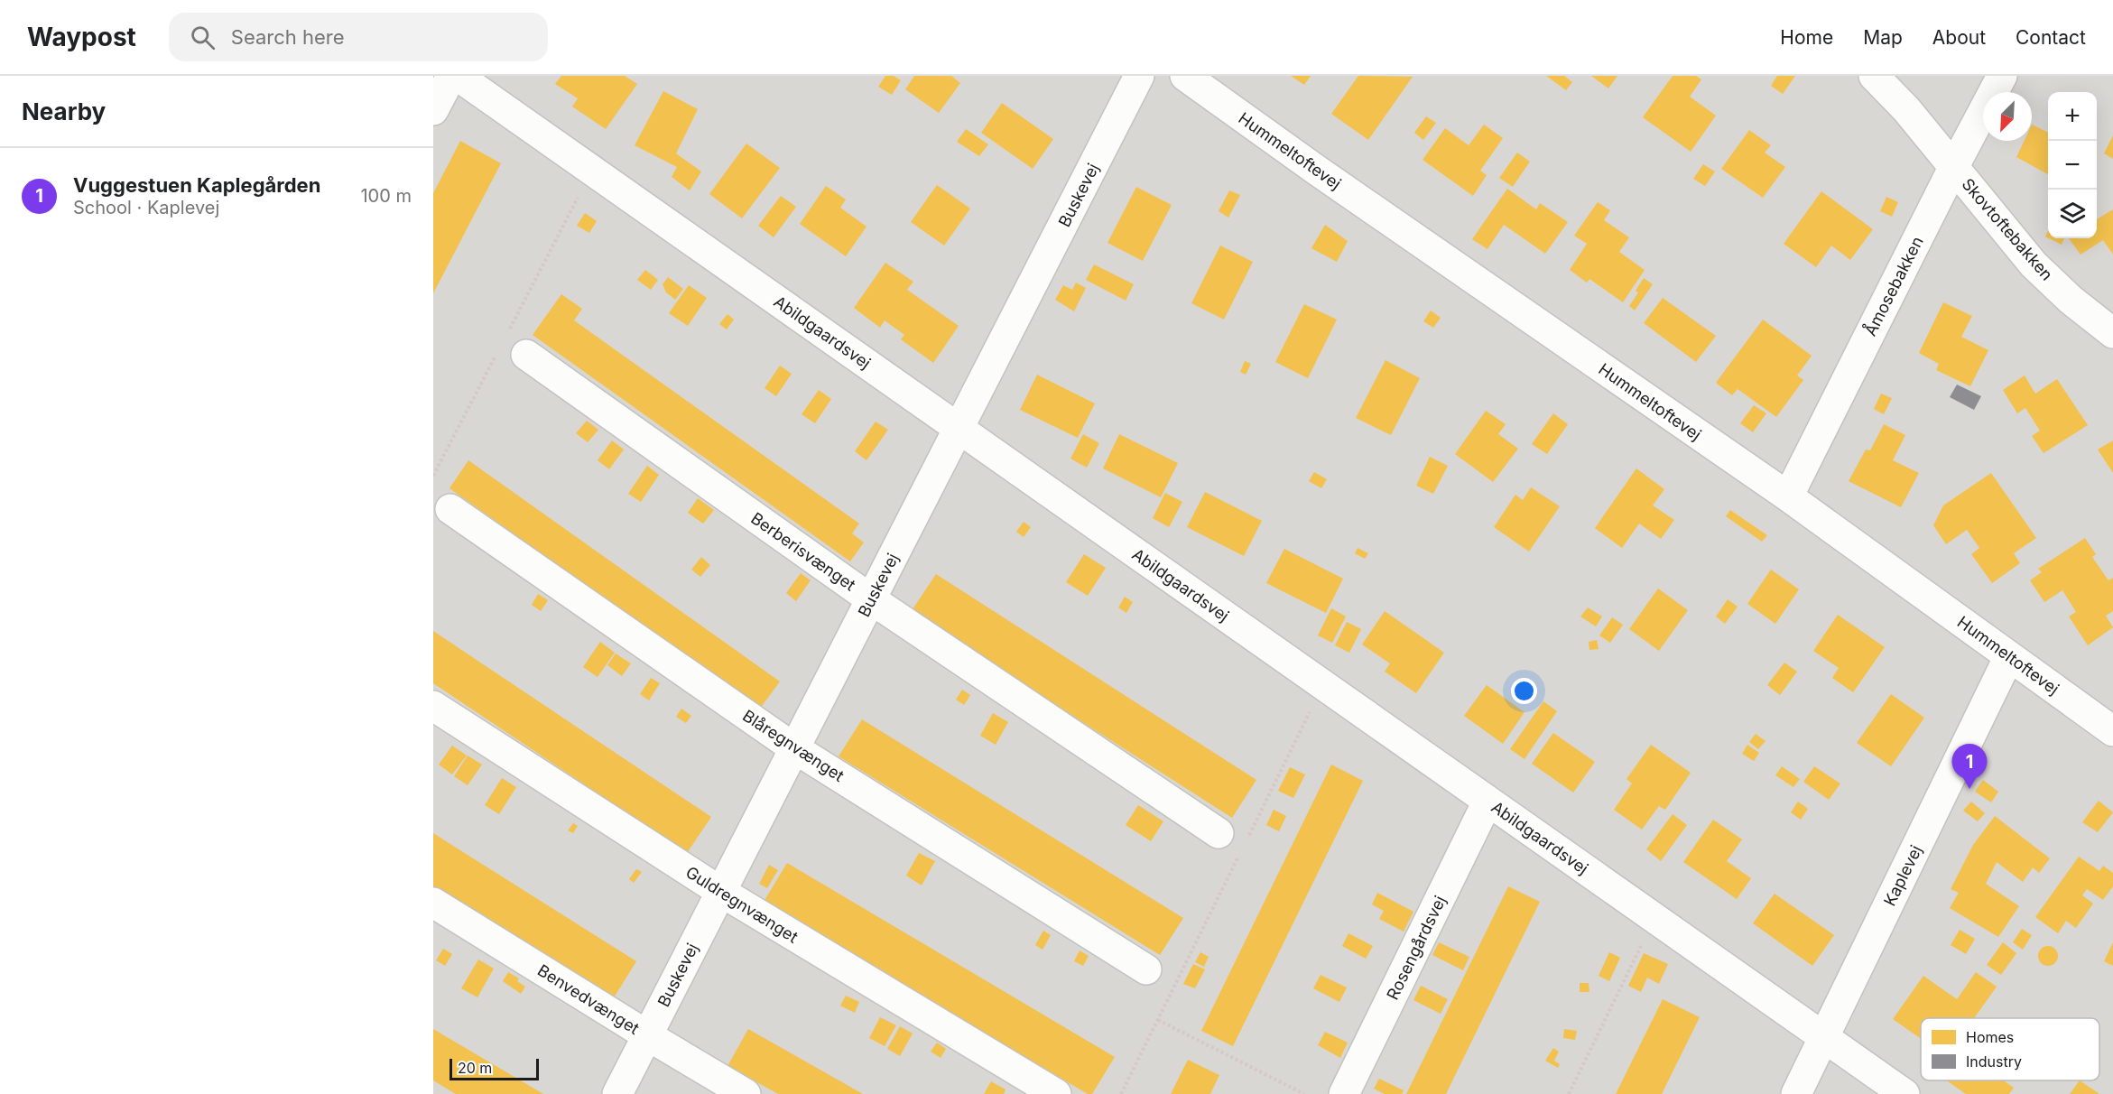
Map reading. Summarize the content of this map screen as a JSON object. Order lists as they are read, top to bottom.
{
  "streets": {
    "street": [
      "Hummeltoftevej",
      "Buskevej",
      "Skovtoftebakken",
      "Åmosebakken",
      "Abildgaardsvej",
      "Berberisvænget",
      "Blåregnvænget",
      "Kaplevej",
      "Guldregnvænget",
      "Rosengårdsvej",
      "Benvedvænget"
    ]
  },
  "crossings": [
    ["Hummeltoftevej", "Åmosebakken"],
    ["Hummeltoftevej", "Kaplevej"],
    ["Buskevej", "Abildgaardsvej"],
    ["Buskevej", "Berberisvænget"],
    ["Buskevej", "Blåregnvænget"],
    ["Buskevej", "Guldregnvænget"],
    ["Buskevej", "Benvedvænget"],
    ["Skovtoftebakken", "Åmosebakken"],
    ["Abildgaardsvej", "Kaplevej"],
    ["Abildgaardsvej", "Rosengårdsvej"]
  ],
  "legend": ["Homes", "Industry"],
  "scale_bar": "20 m",
  "north": "bottom left",
  "page": {
    "header": "Waypost",
    "search": "Search here",
    "nav": [
      "Home",
      "Map",
      "About",
      "Contact"
    ],
    "heading": "Nearby",
    "map_buttons": ["+", "−"],
    "list": [
      {
        "mark": "1",
        "name": "Vuggestuen Kaplegården",
        "note": "School · Kaplevej",
        "value": "100 m"
      }
    ],
    "pins": "1",
    "scale": "20 m"
  }
}
